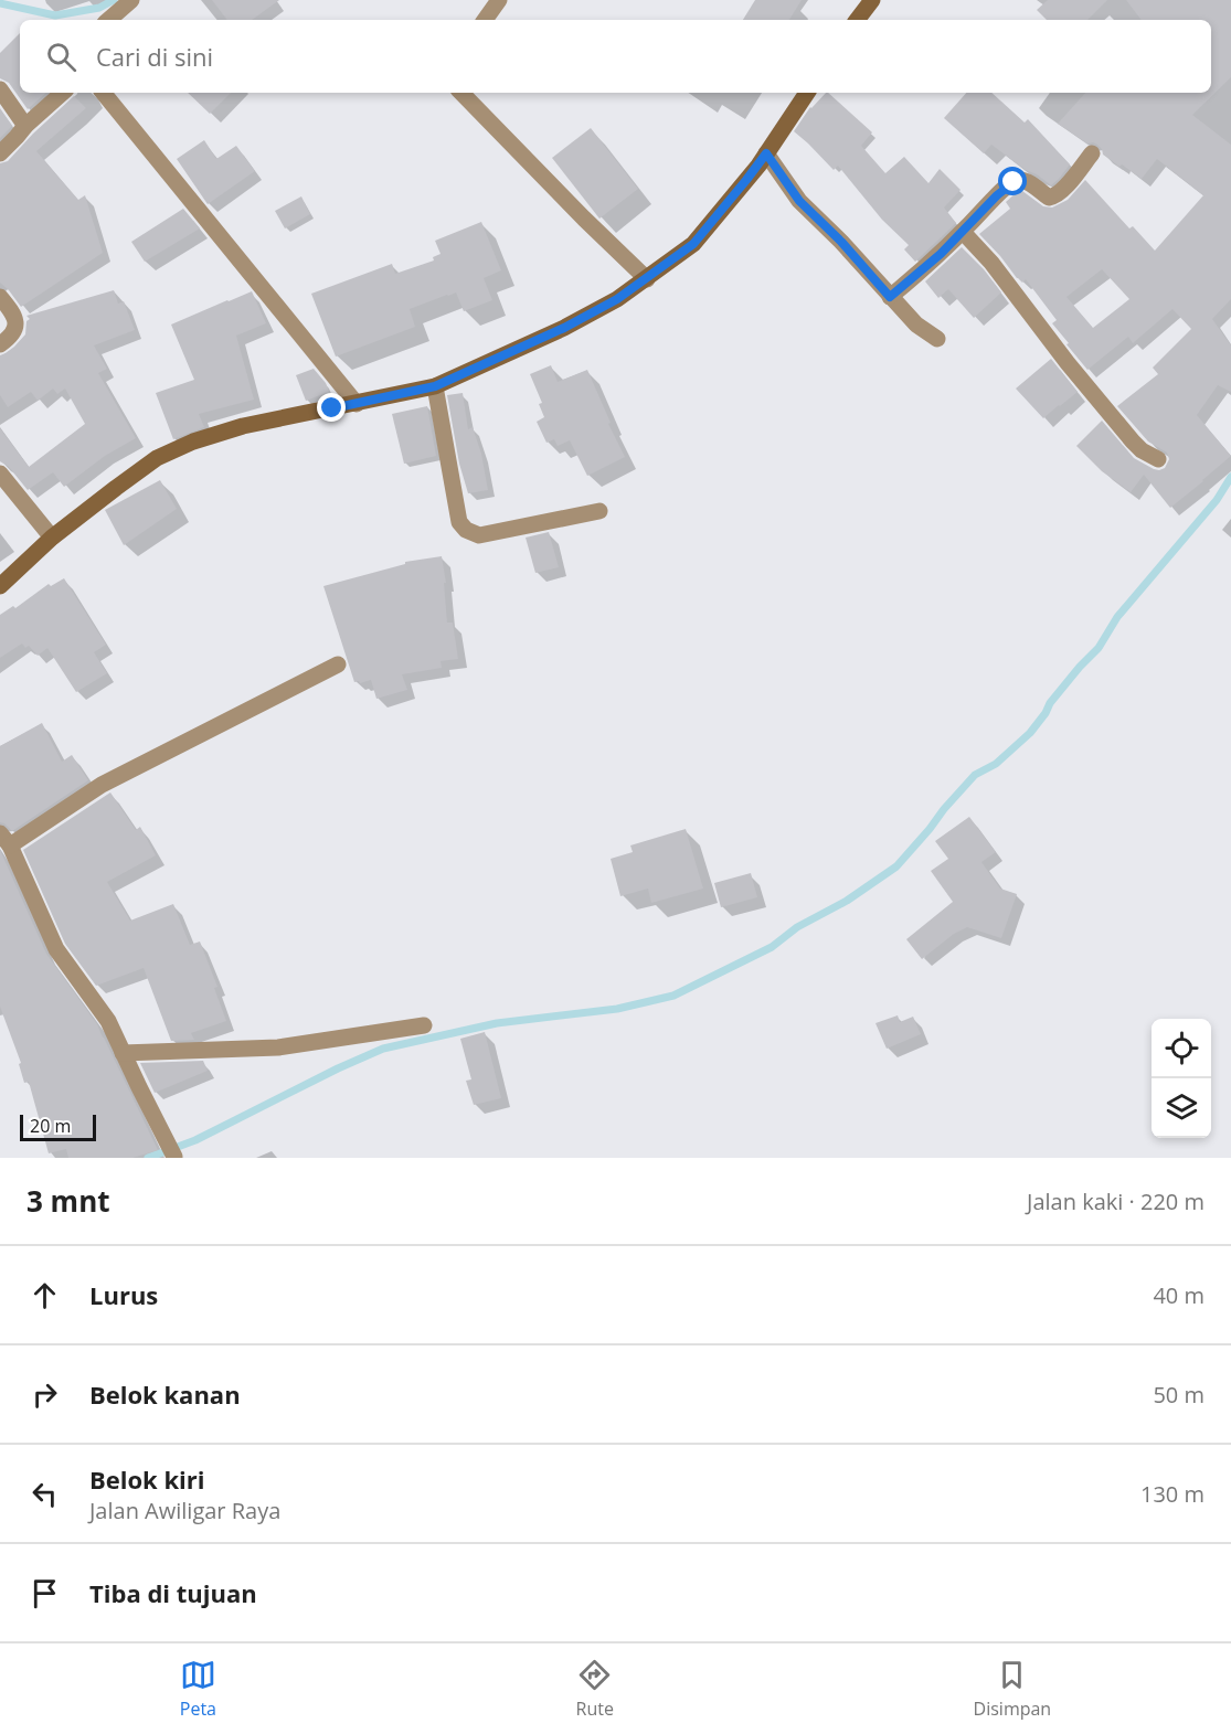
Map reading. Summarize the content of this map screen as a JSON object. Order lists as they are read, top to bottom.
{
  "scale_bar": "20 m",
  "page": {
    "search": "Cari di sini",
    "scale": "20 m",
    "heading": ["3 mnt", "Jalan kaki · 220 m"],
    "list": [
      ["Lurus", "40 m"],
      ["Belok kanan", "50 m"],
      ["Belok kiri", "Jalan Awiligar Raya", "130 m"],
      "Tiba di tujuan"
    ],
    "nav": ["Peta", "Rute", "Disimpan"]
  }
}
